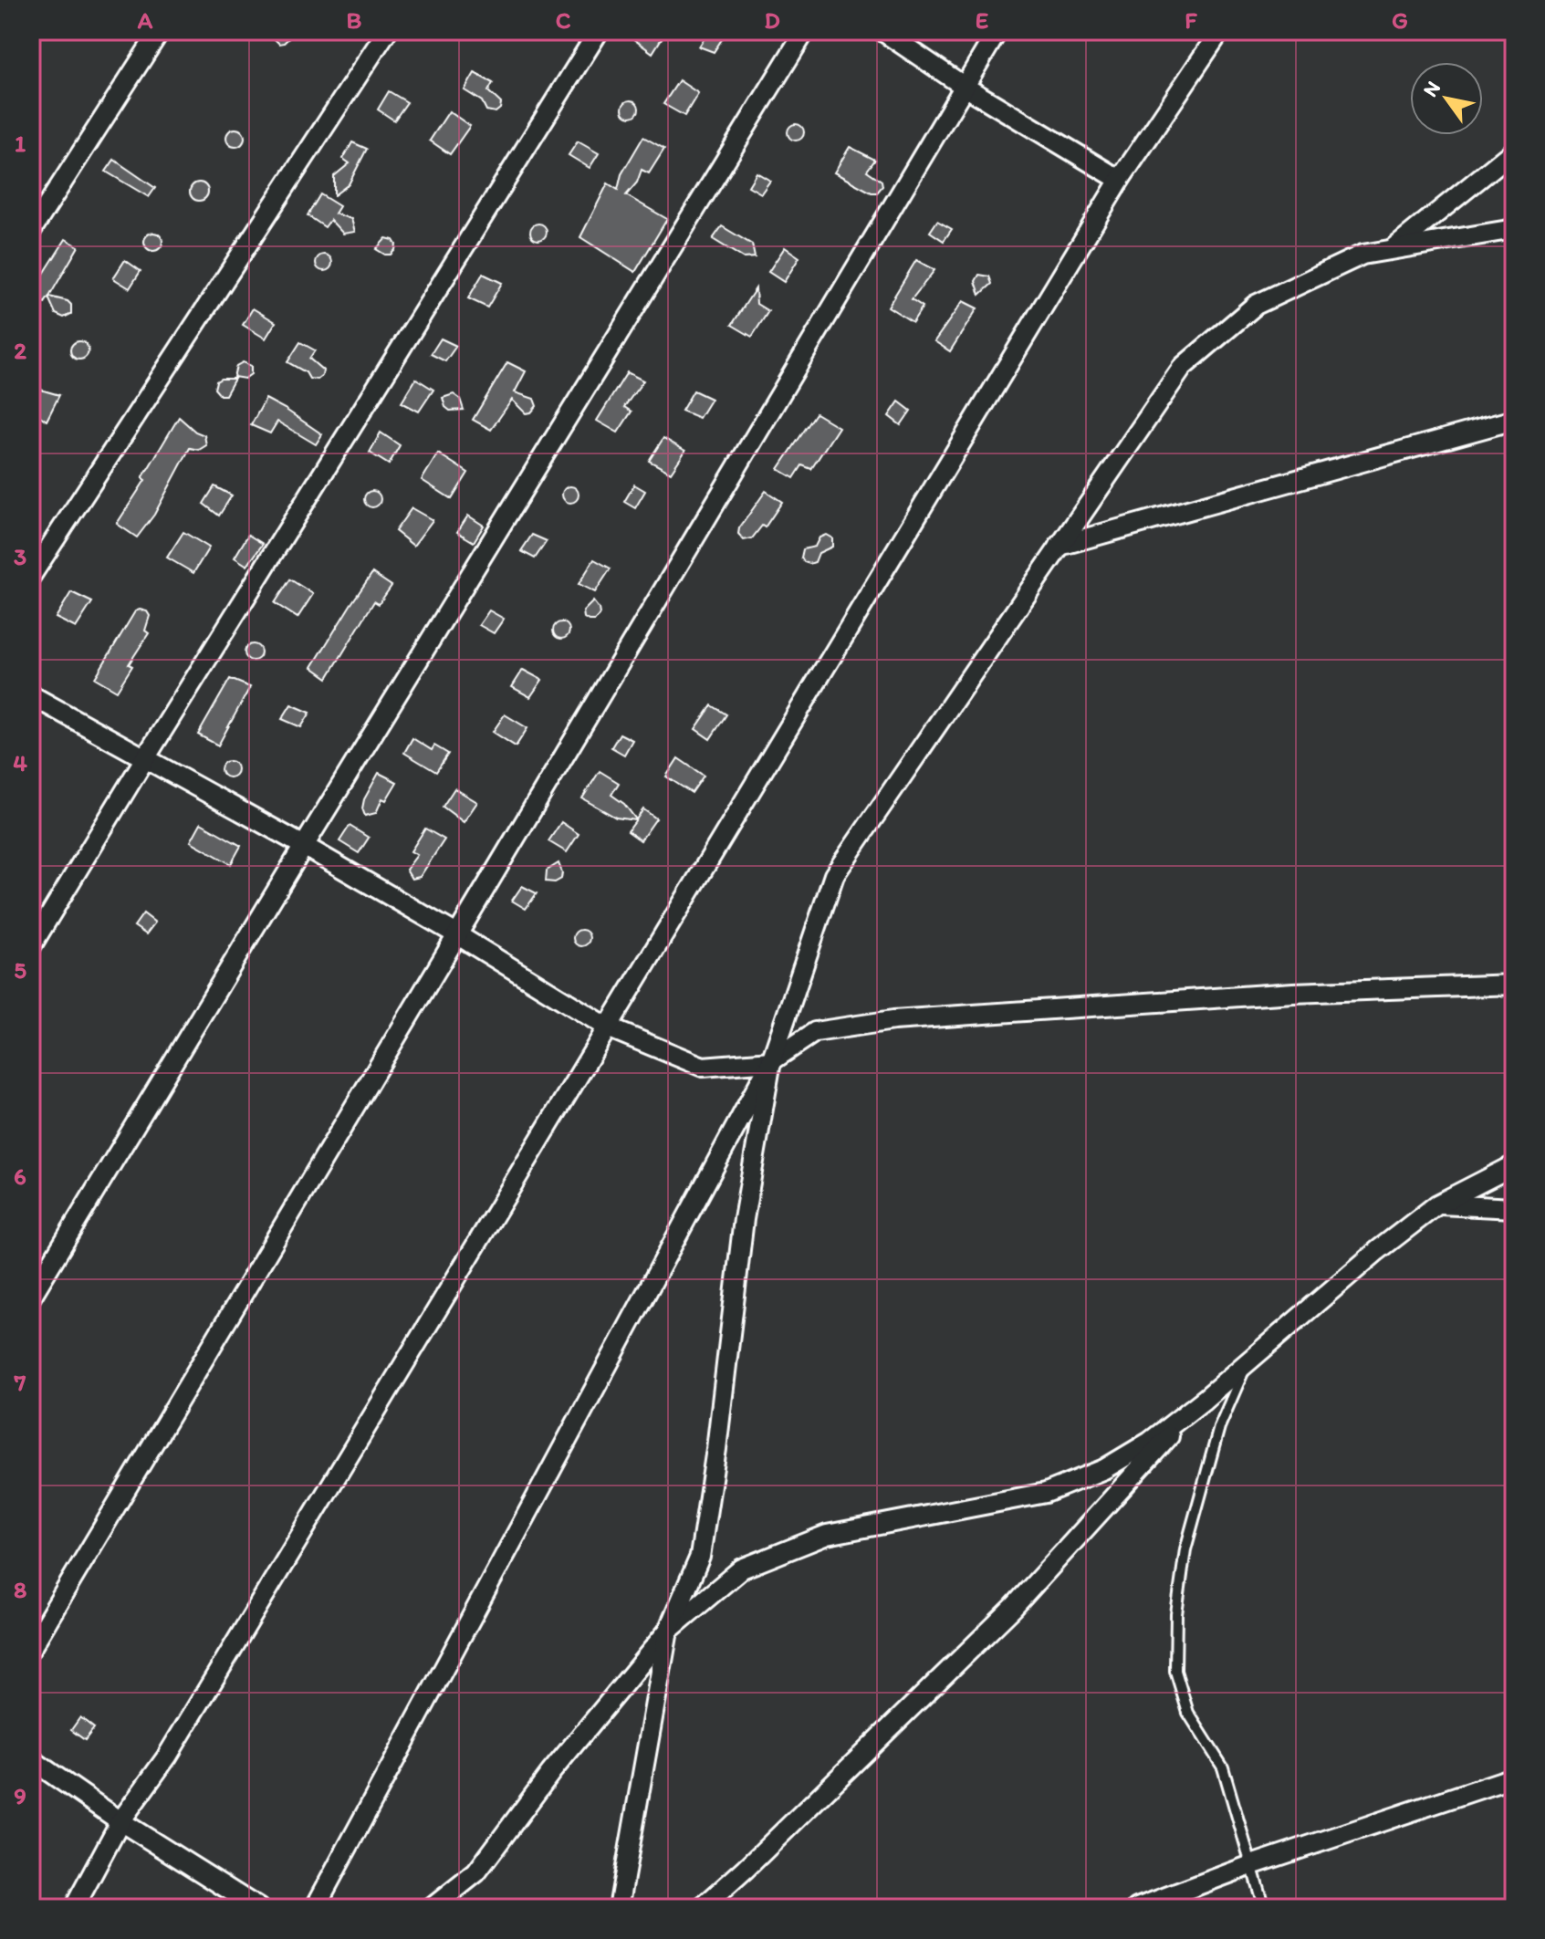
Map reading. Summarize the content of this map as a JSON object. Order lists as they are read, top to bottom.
{
  "north": "top left",
  "grid": {
    "columns": [
      "A",
      "B",
      "C",
      "D",
      "E",
      "F",
      "G"
    ],
    "rows": [
      "1",
      "2",
      "3",
      "4",
      "5",
      "6",
      "7",
      "8",
      "9"
    ]
  }
}
